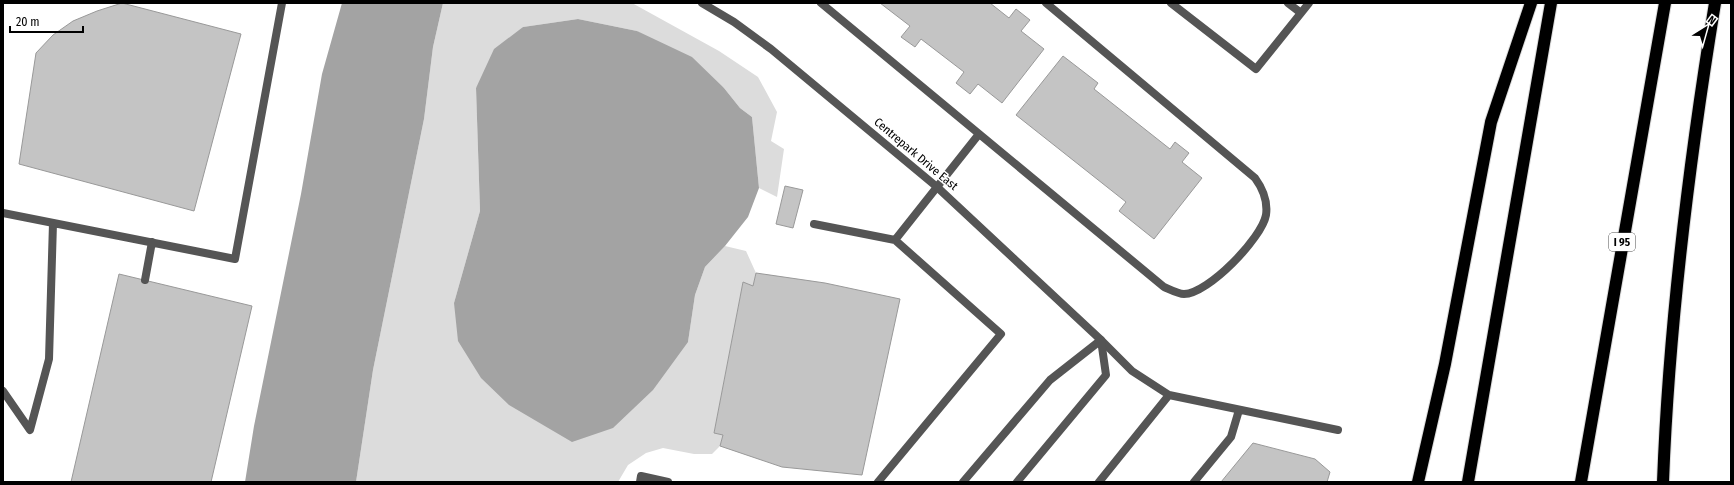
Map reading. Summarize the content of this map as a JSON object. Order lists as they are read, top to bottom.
{
  "streets": {
    "highway": ["I 95"],
    "street": ["Centrepark Drive East"]
  },
  "scale_bar": "20 m",
  "north": "top right"
}
